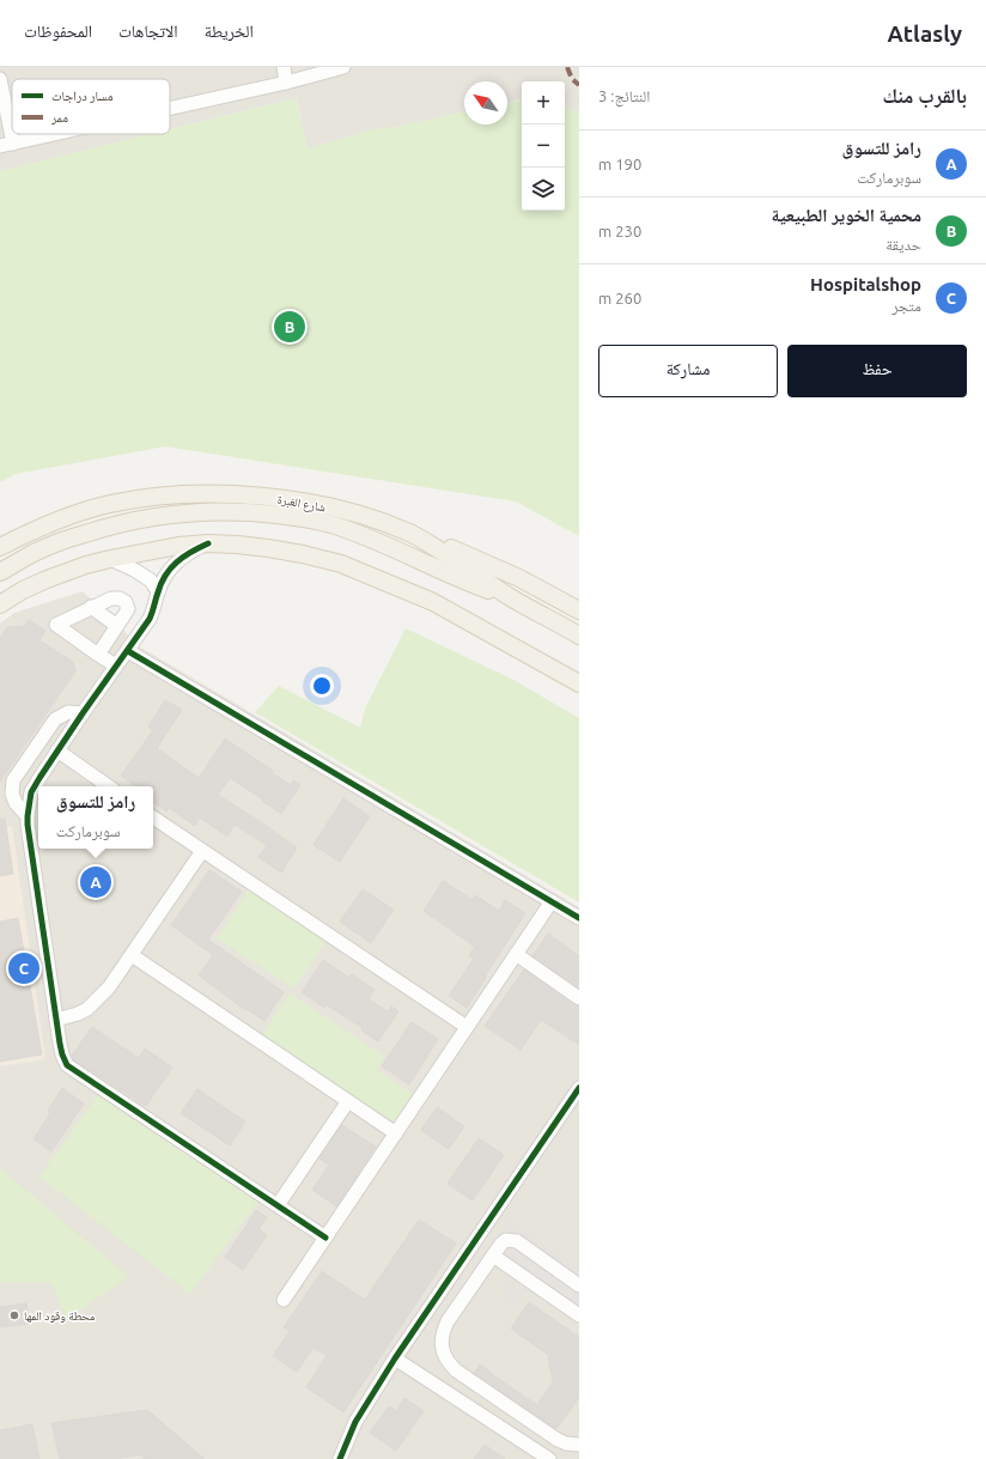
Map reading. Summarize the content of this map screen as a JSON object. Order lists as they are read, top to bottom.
{
  "streets": {
    "main road": ["شارع الغبرة"]
  },
  "places": ["محطة وقود المها"],
  "legend": ["مسار دراجات", "ممر"],
  "north": "top left",
  "page": {
    "header": "Atlasly",
    "nav": ["الخريطة", "الاتجاهات", "المحفوظات"],
    "heading": ["بالقرب منك", "النتائج: 3"],
    "map_buttons": ["+", "−"],
    "list": [
      {
        "mark": "A",
        "name": "رامز للتسوق",
        "note": "سوبرماركت",
        "value": "190 m"
      },
      {
        "mark": "B",
        "name": "محمية الخوير الطبيعية",
        "note": "حديقة",
        "value": "230 m"
      },
      {
        "mark": "C",
        "name": "Hospitalshop",
        "note": "متجر",
        "value": "260 m"
      }
    ],
    "pins": ["B", "A", "C"],
    "buttons": ["حفظ", "مشاركة"],
    "popup": ["رامز للتسوق", "سوبرماركت"]
  }
}
